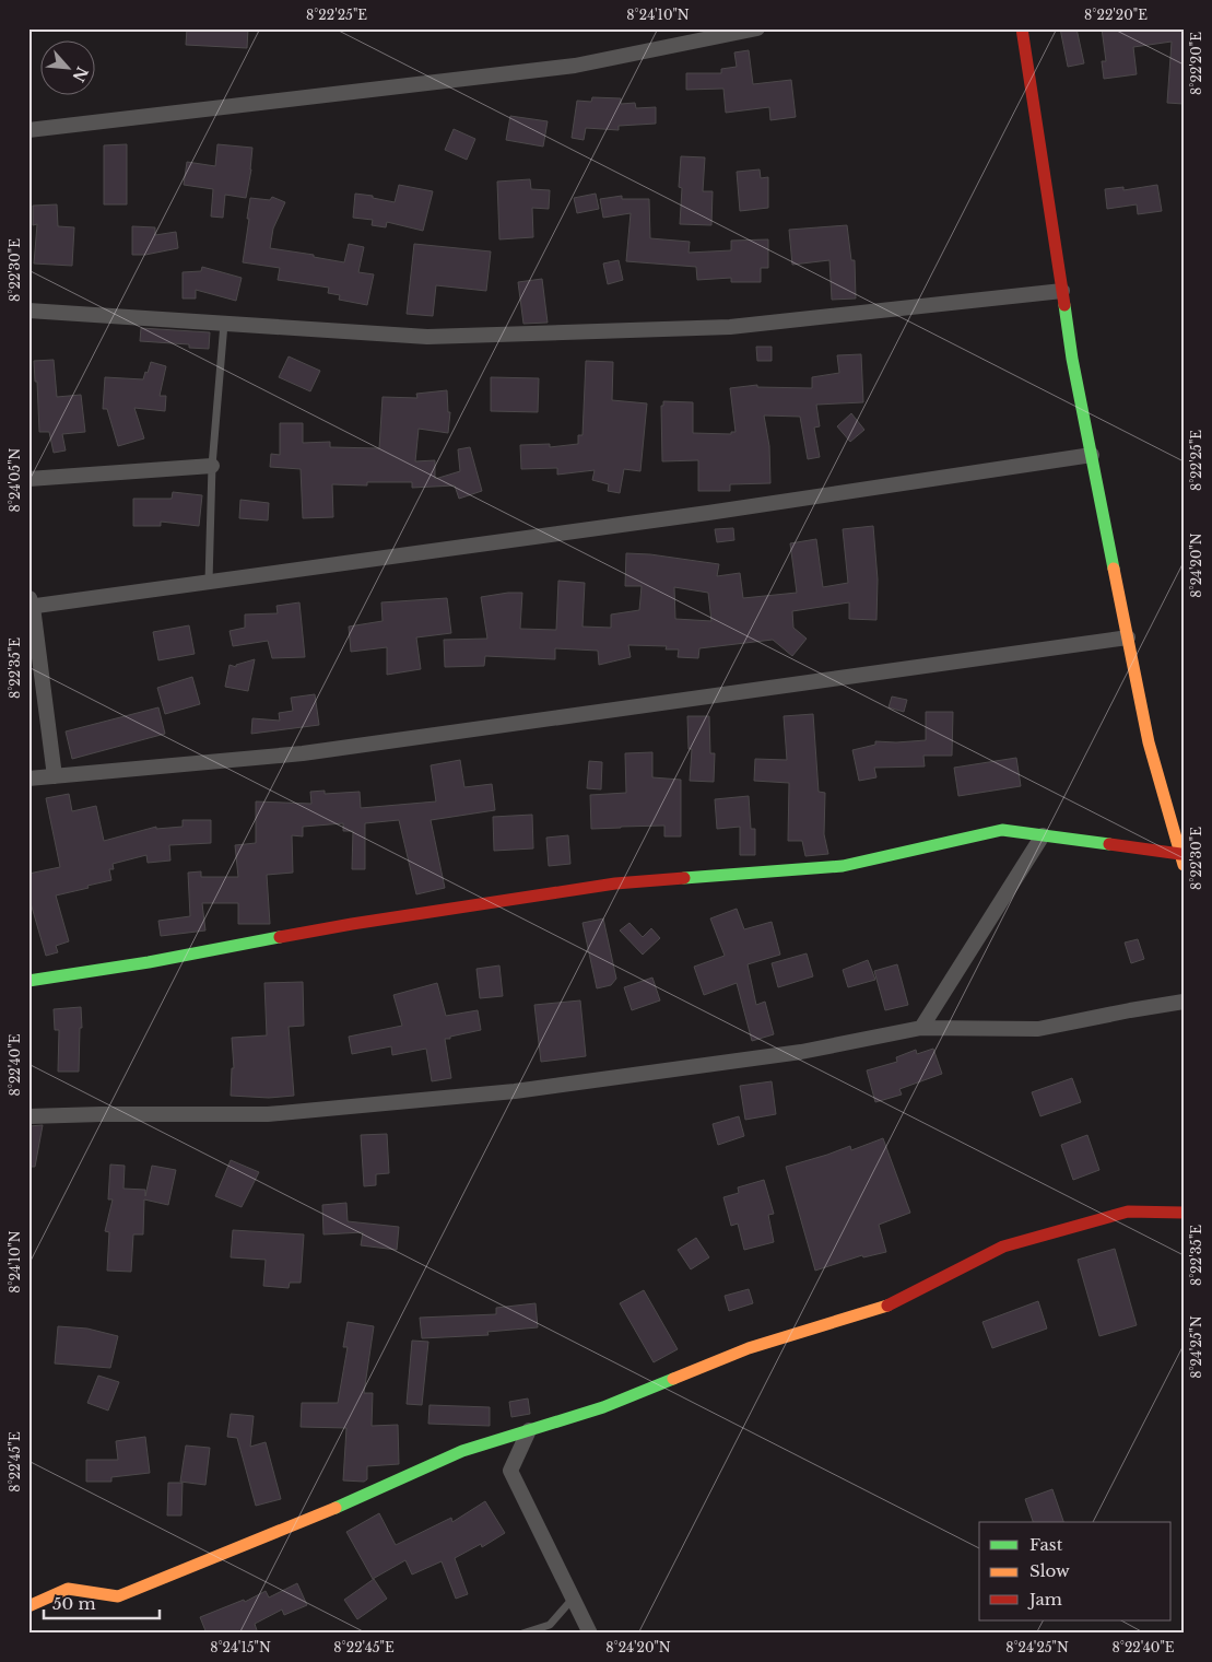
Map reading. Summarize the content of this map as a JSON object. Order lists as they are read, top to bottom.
{
  "legend": ["Fast", "Slow", "Jam"],
  "scale_bar": "50 m",
  "north": "bottom right",
  "coordinates": [
    "8°22'25\"E",
    "8°24'10\"N",
    "8°22'20\"E",
    "8°22'30\"E",
    "8°24'05\"N",
    "8°24'20\"N",
    "8°22'35\"E",
    "8°22'40\"E",
    "8°24'25\"N",
    "8°22'45\"E",
    "8°24'15\"N"
  ]
}
